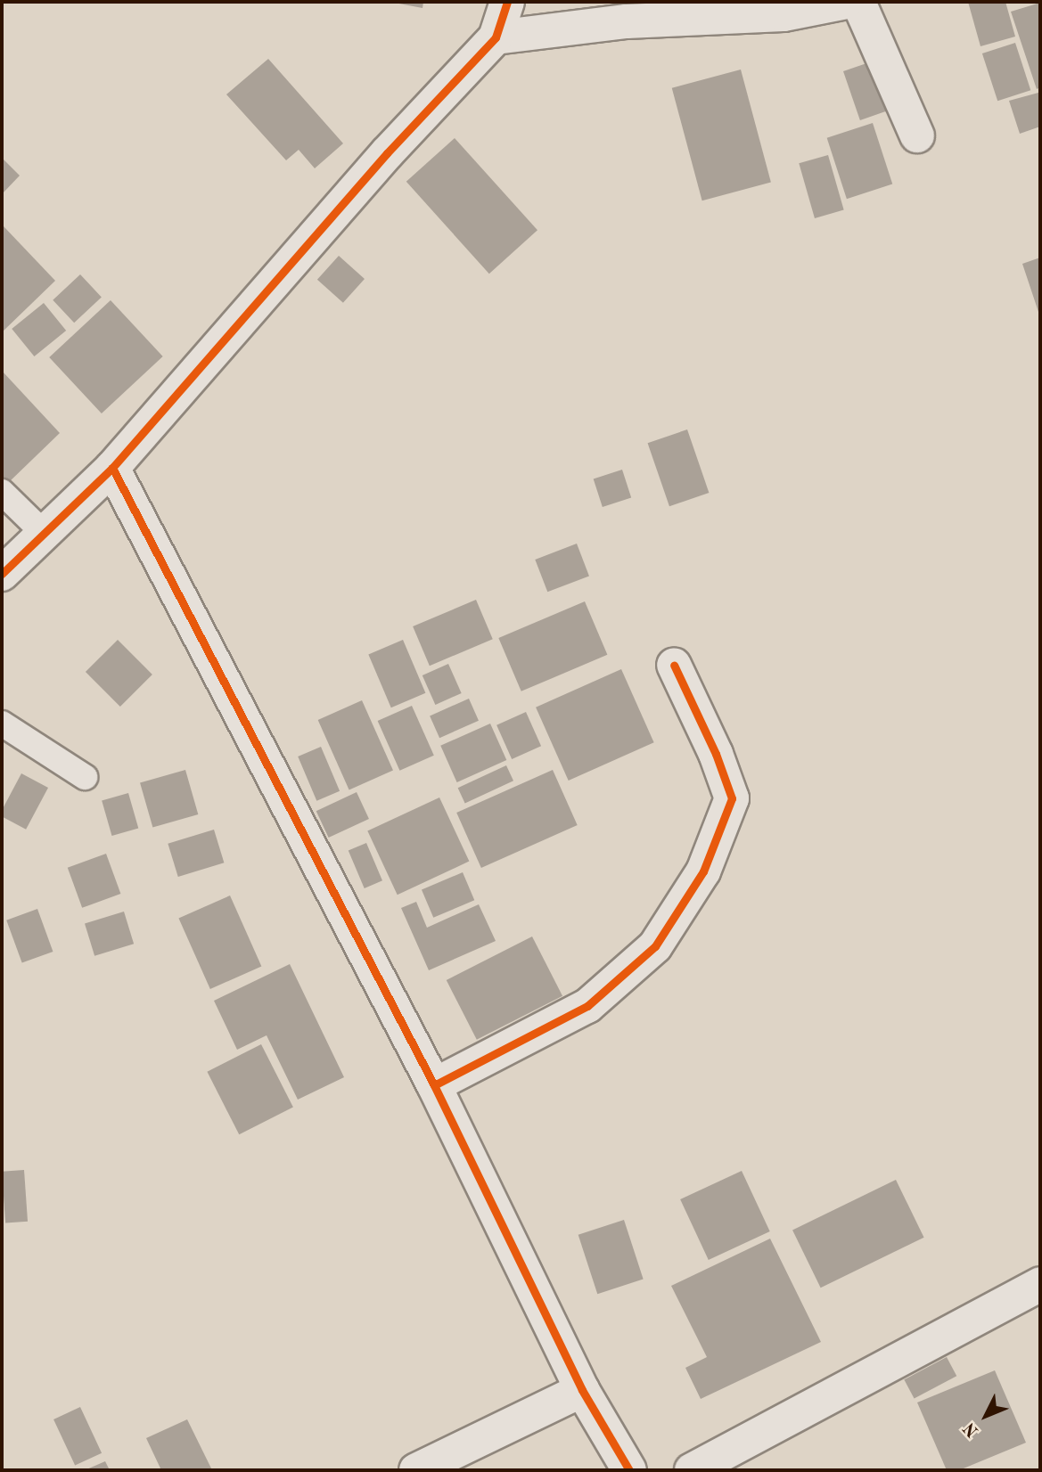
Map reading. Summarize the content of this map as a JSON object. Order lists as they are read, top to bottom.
{
  "north": "bottom left"
}
